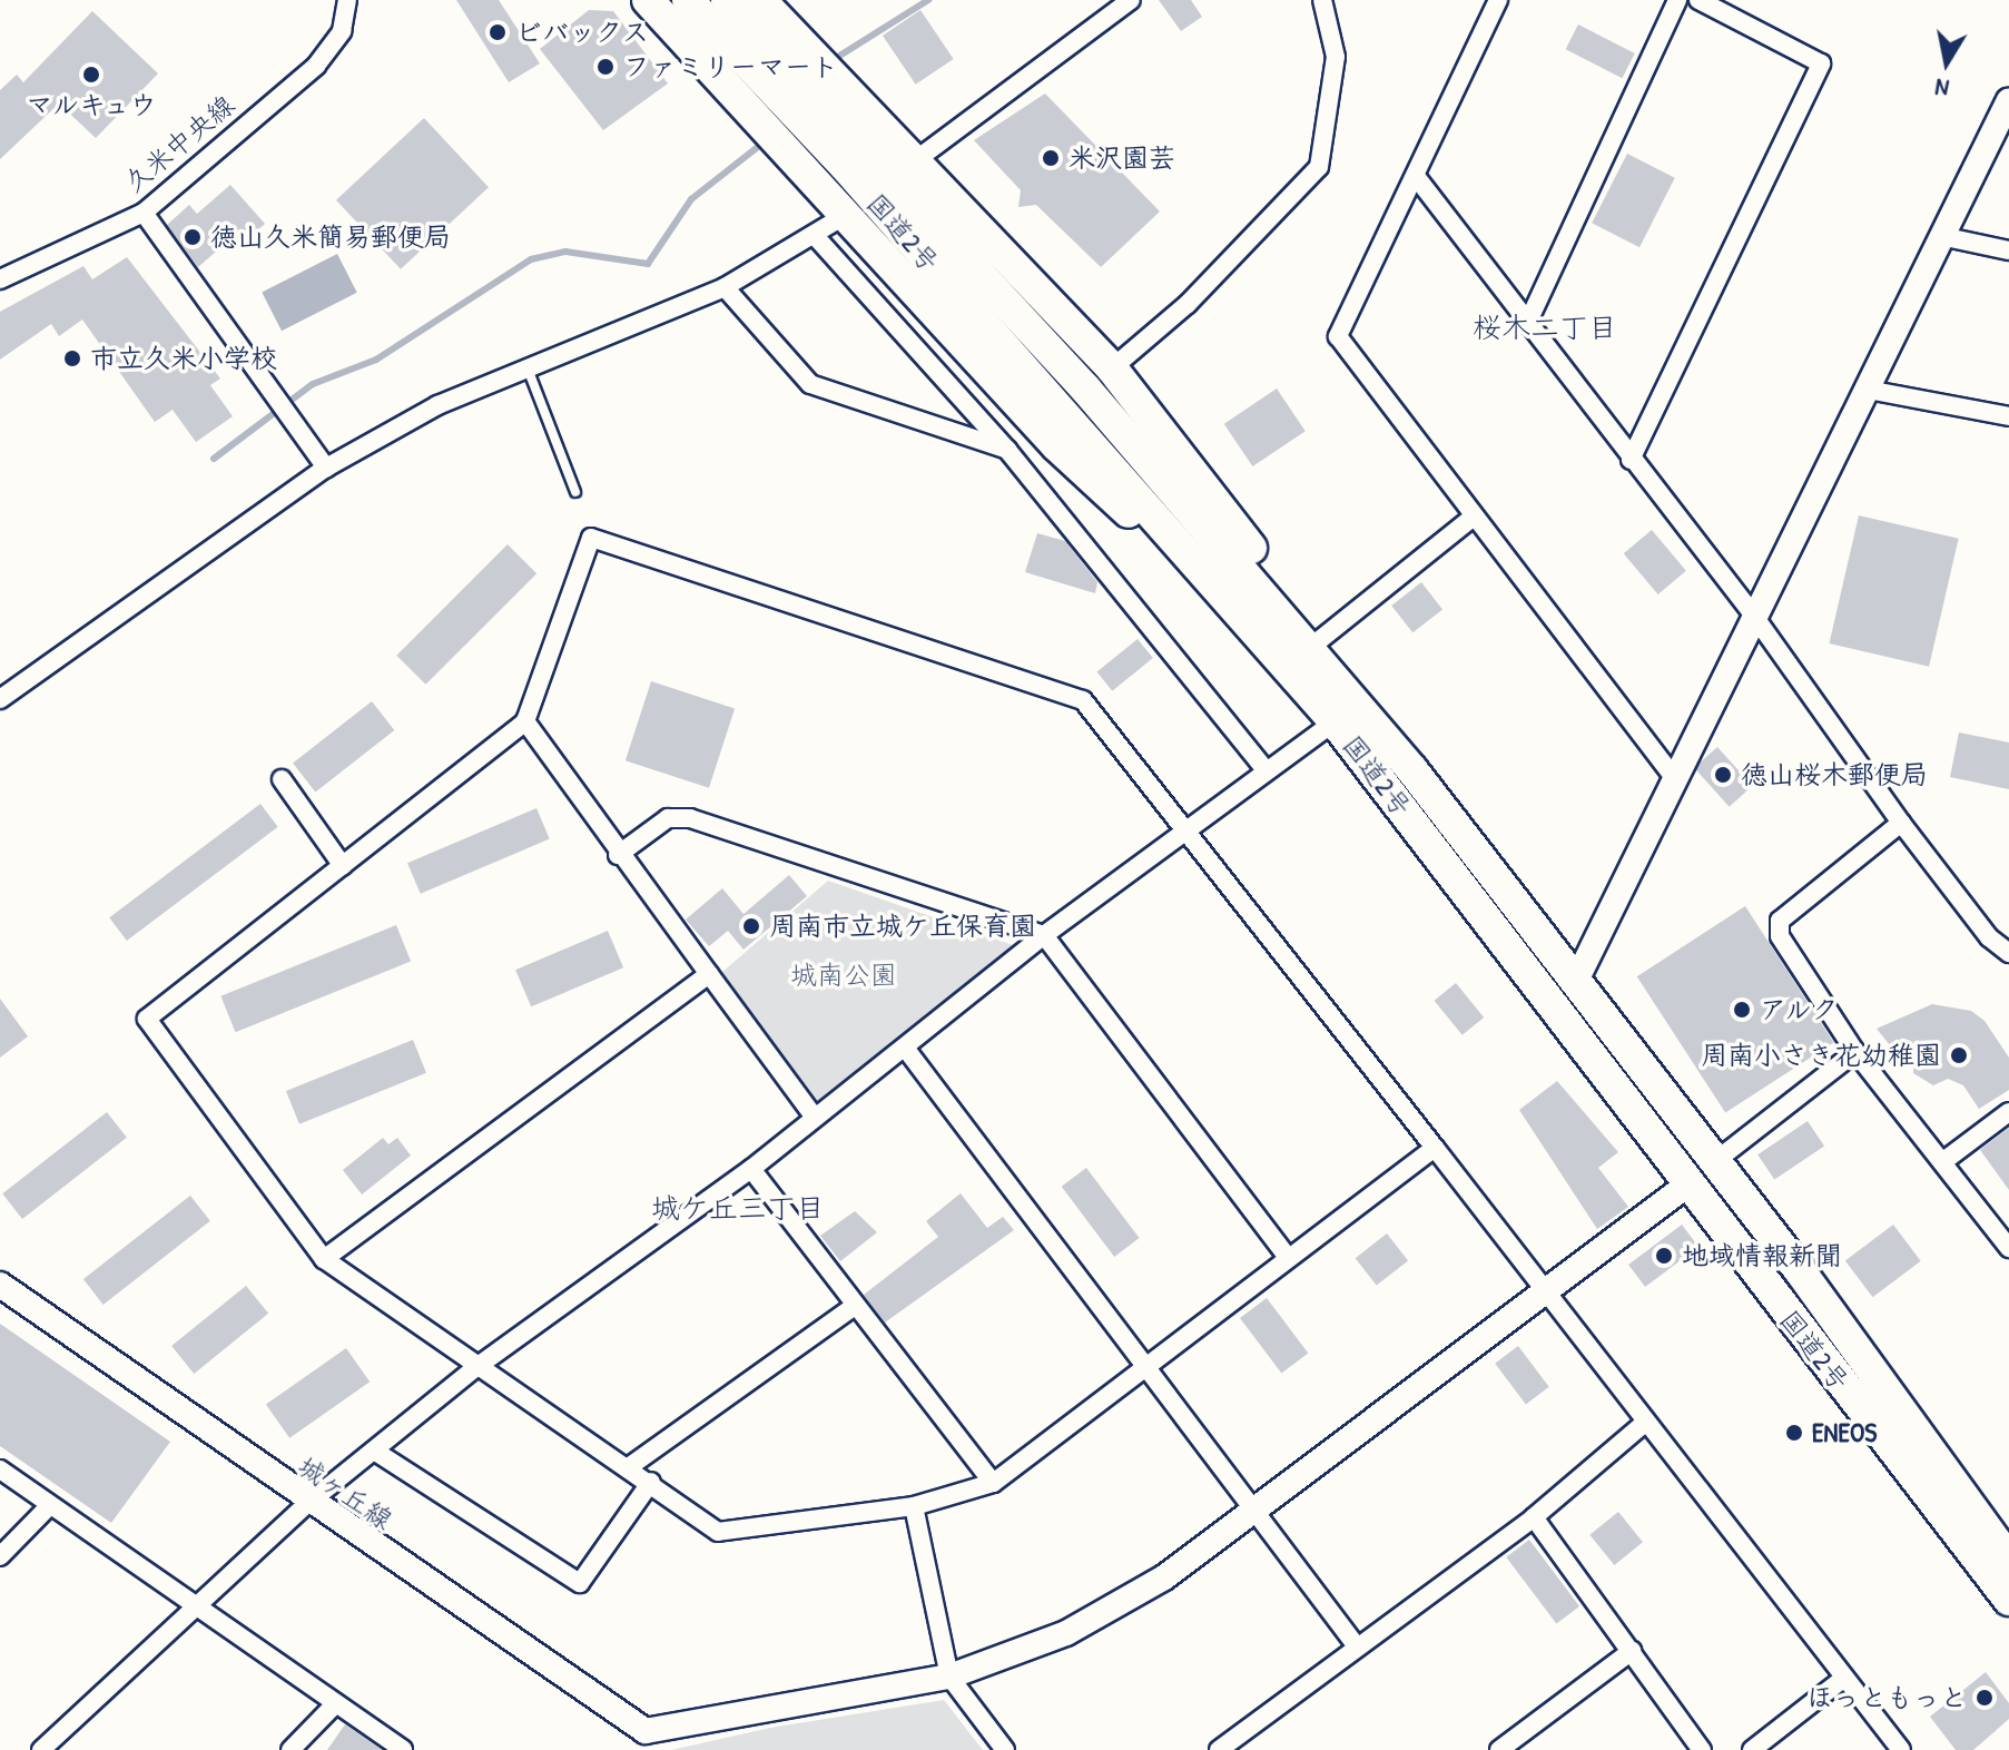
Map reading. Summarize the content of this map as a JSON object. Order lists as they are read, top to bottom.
{
  "streets": {
    "highway": ["国道2号"],
    "street": ["久米中央線", "城ヶ丘線"]
  },
  "districts": ["桜木二丁目", "城ケ丘三丁目"],
  "parks": ["城南公園"],
  "places": [
    "ビバックス",
    "ファミリーマート",
    "マルキュウ",
    "米沢園芸",
    "徳山久米簡易郵便局",
    "市立久米小学校",
    "徳山桜木郵便局",
    "周南市立城ケ丘保育園",
    "アルク",
    "周南小さき花幼稚園",
    "地域情報新聞",
    "ENEOS",
    "ほっともっと"
  ],
  "north": "bottom"
}
